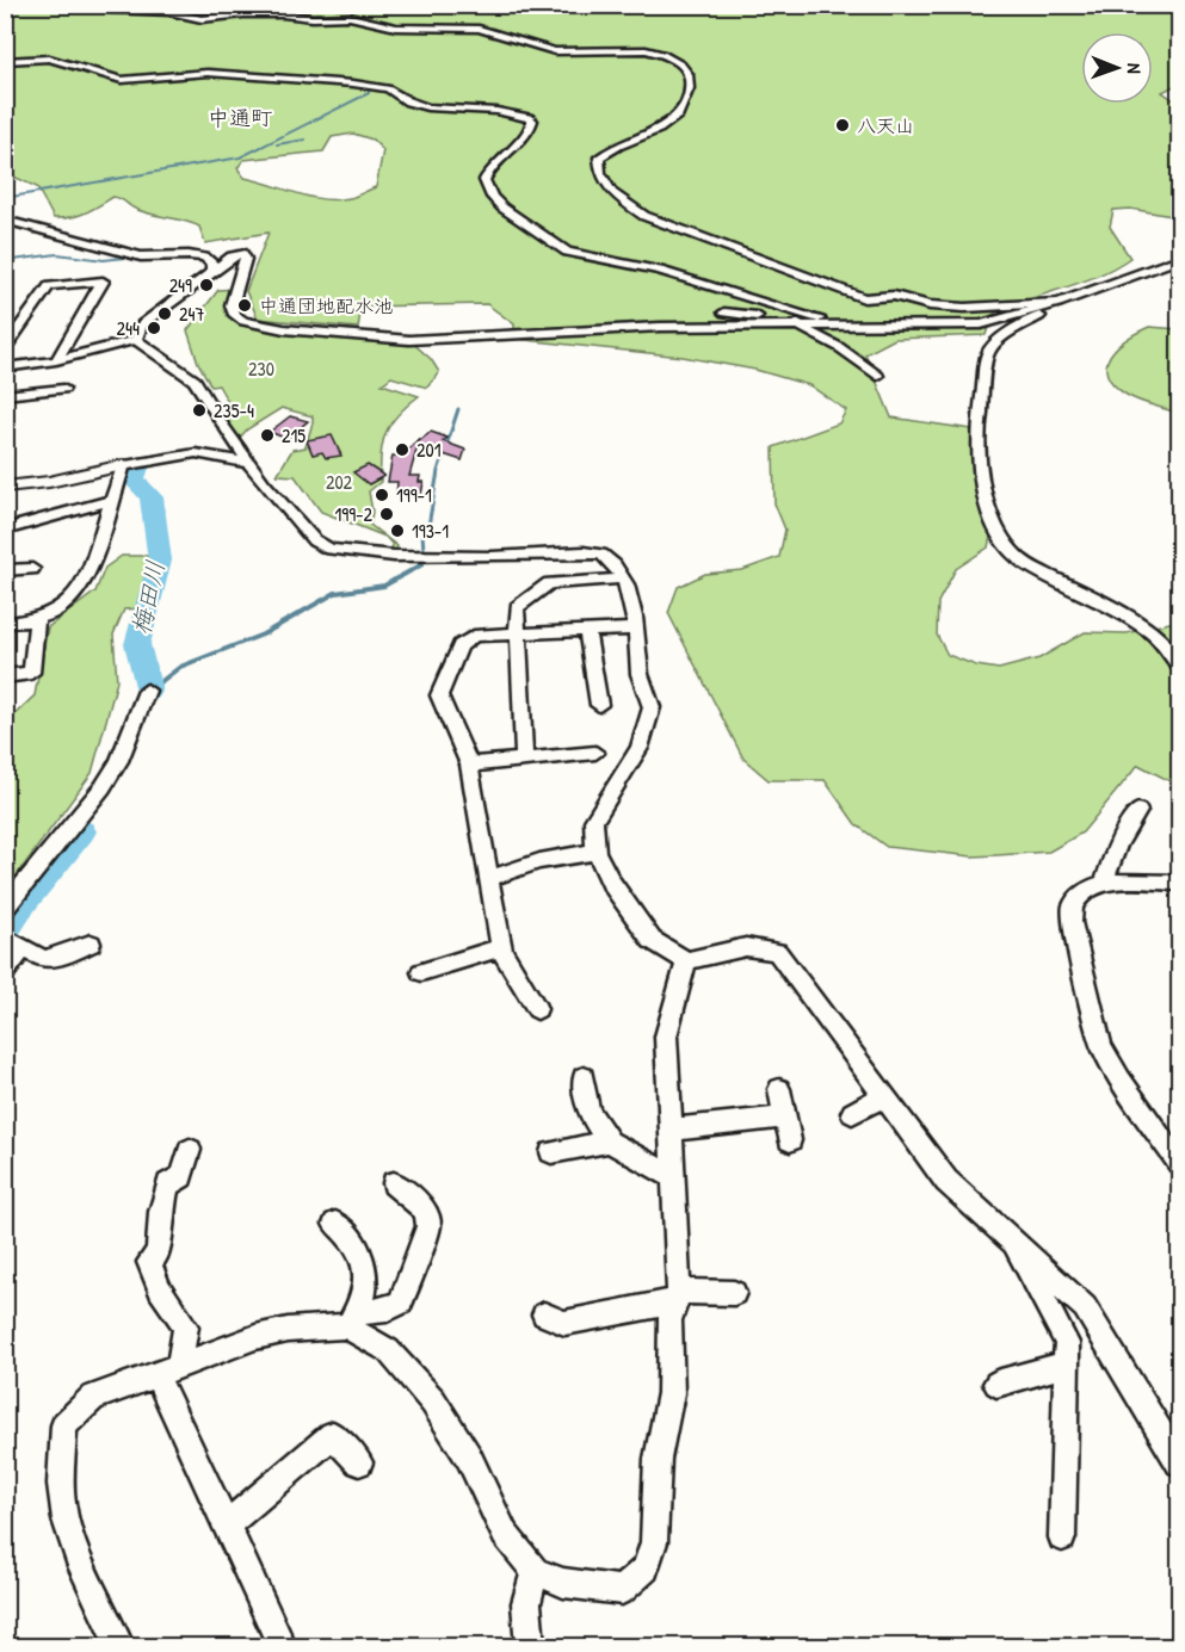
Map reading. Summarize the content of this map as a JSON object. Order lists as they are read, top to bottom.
{
  "districts": ["中通町"],
  "water": ["梅田川"],
  "parks": ["230", "202"],
  "places": [
    "八天山",
    "249",
    "中通団地配水池",
    "247",
    "244",
    "235-4",
    "215",
    "201",
    "199-1",
    "199-2",
    "193-1"
  ],
  "north": "right"
}
